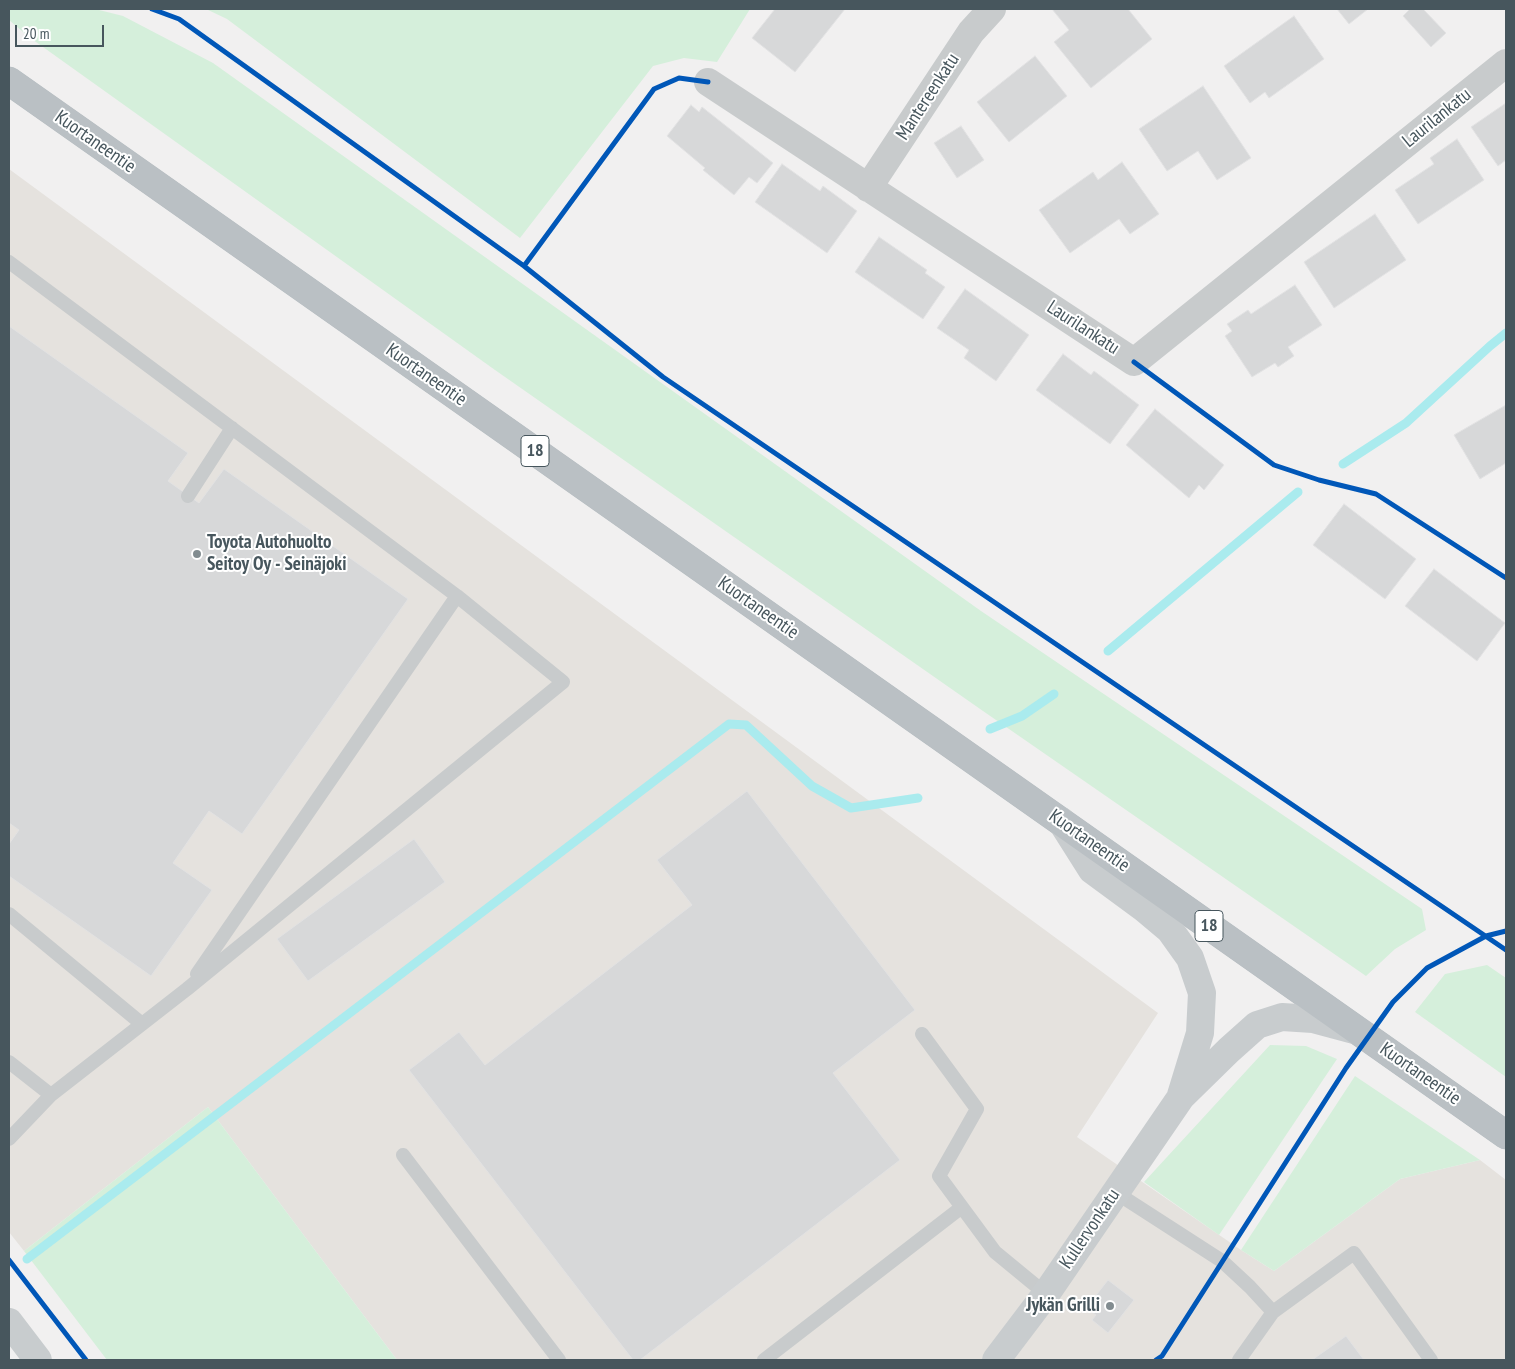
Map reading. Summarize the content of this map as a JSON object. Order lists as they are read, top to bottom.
{
  "streets": {
    "highway": ["Kuortaneentie", "18"],
    "street": ["Mantereenkatu", "Laurilankatu", "Kullervonkatu"]
  },
  "crossings": [
    ["Mantereenkatu", "Laurilankatu"],
    ["Kuortaneentie", "Kullervonkatu"]
  ],
  "places": ["Toyota Autohuolto Seitoy Oy - Seinäjoki", "Jykän Grilli"],
  "scale_bar": "20 m"
}
